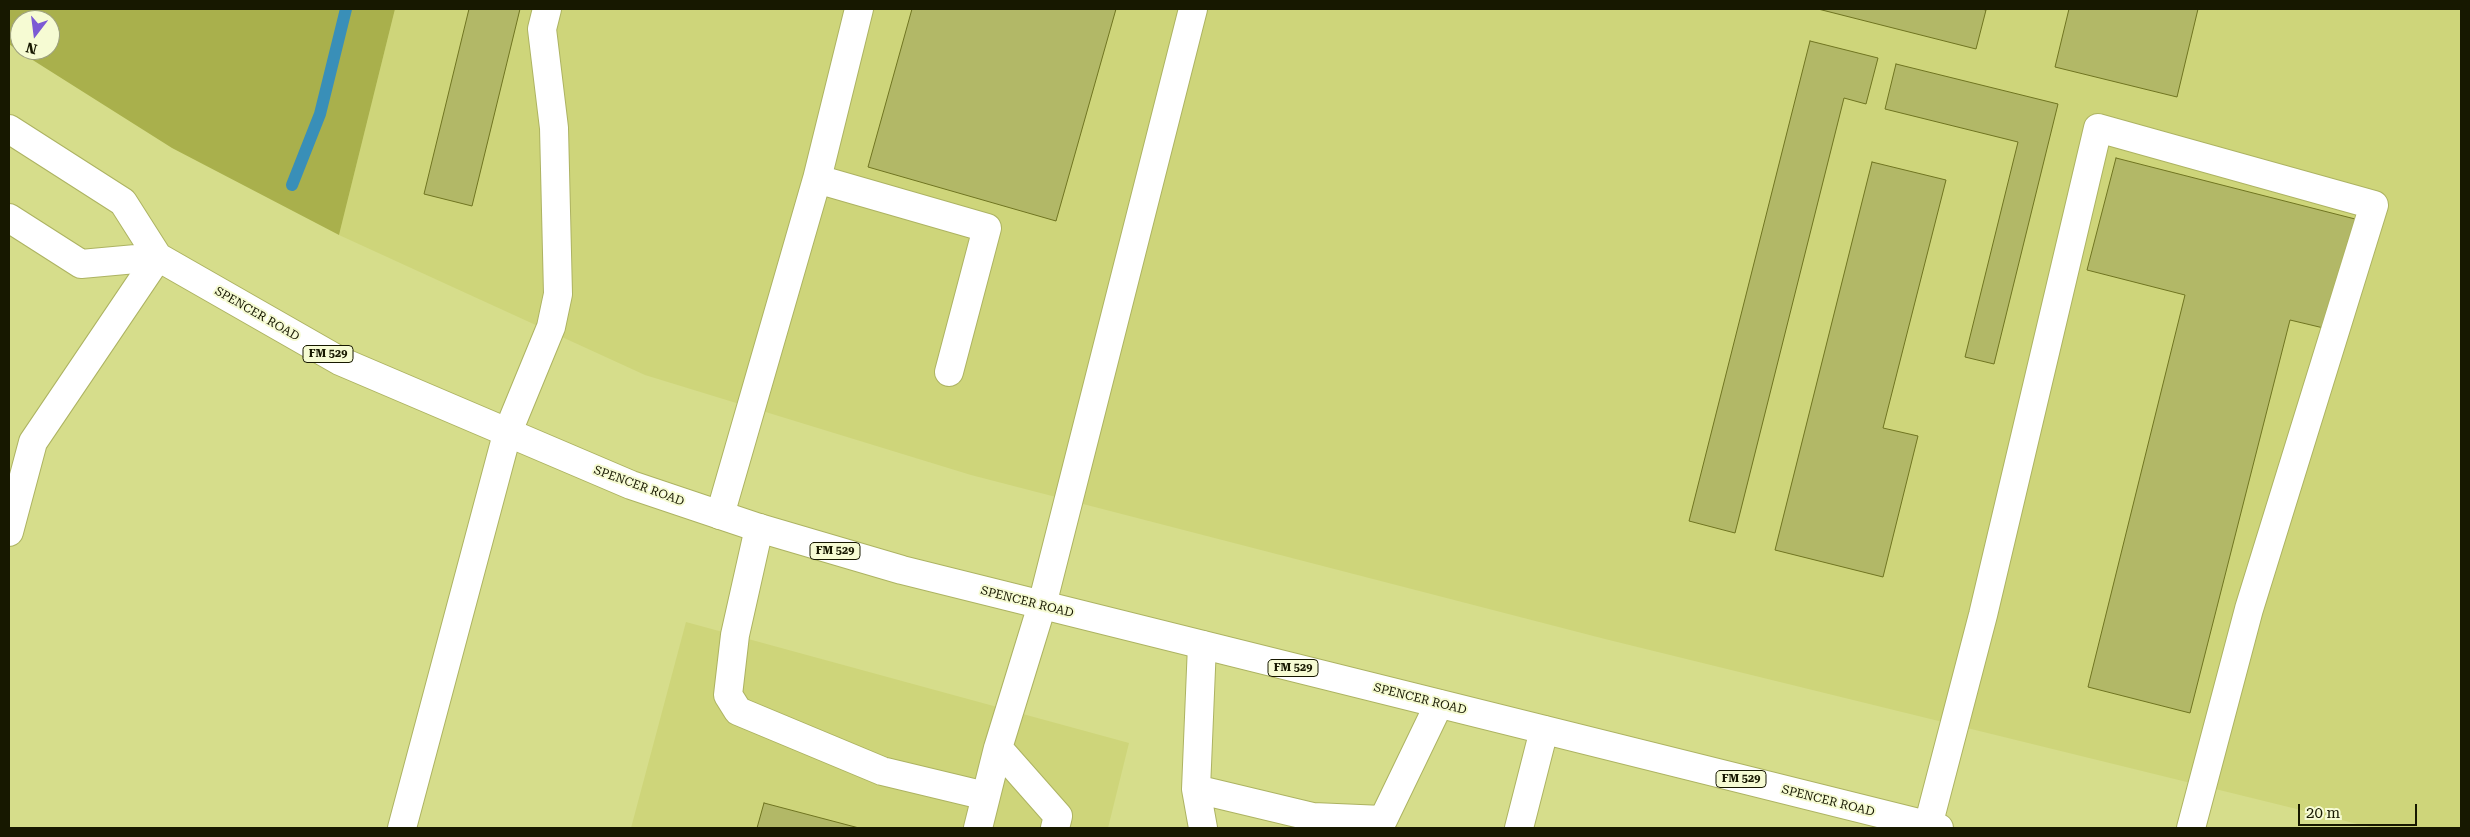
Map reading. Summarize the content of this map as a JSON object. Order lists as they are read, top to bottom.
{
  "streets": {
    "main road": ["SPENCER ROAD", "FM 529"]
  },
  "scale_bar": "20 m",
  "north": "bottom"
}
